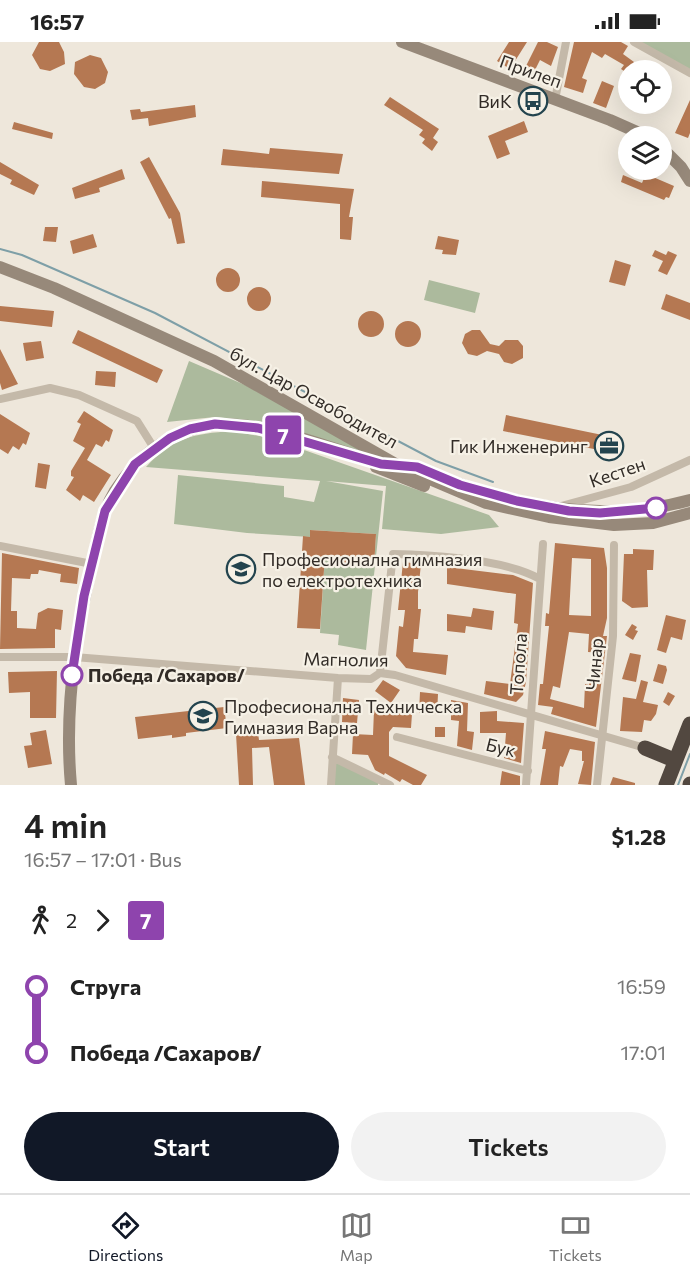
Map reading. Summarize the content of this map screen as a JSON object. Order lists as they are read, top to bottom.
{
  "streets": {
    "main road": ["Прилеп", "бул. Цар Освободител"],
    "street": [
      "Кестен",
      "Магнолия",
      "Топола",
      "Чинар",
      "Бук"
    ]
  },
  "crossings": [
    ["бул. Цар Освободител", "Кестен"],
    ["Магнолия", "Топола"],
    ["Магнолия", "Чинар"],
    ["Топола", "Бук"]
  ],
  "places": {
    "bus stop": ["ВиК"],
    "office": ["Гик Инженеринг"],
    "school or university": ["Професионална гимназия по електротехника", "Професионална Техническа Гимназия Варна"],
    "other": ["Победа /Сахаров/"]
  },
  "lines": ["bus line 7"],
  "page": {
    "status": "16:57",
    "on_map": "7",
    "heading": ["4 min", "16:57 – 17:01 · Bus", "$1.28"],
    "legs": ["2", "7"],
    "list": [
      {
        "name": "Струга",
        "value": "16:59"
      },
      {
        "name": "Победа /Сахаров/",
        "value": "17:01"
      }
    ],
    "buttons": ["Start", "Tickets"],
    "tabs": ["Directions", "Map", "Tickets"]
  }
}
